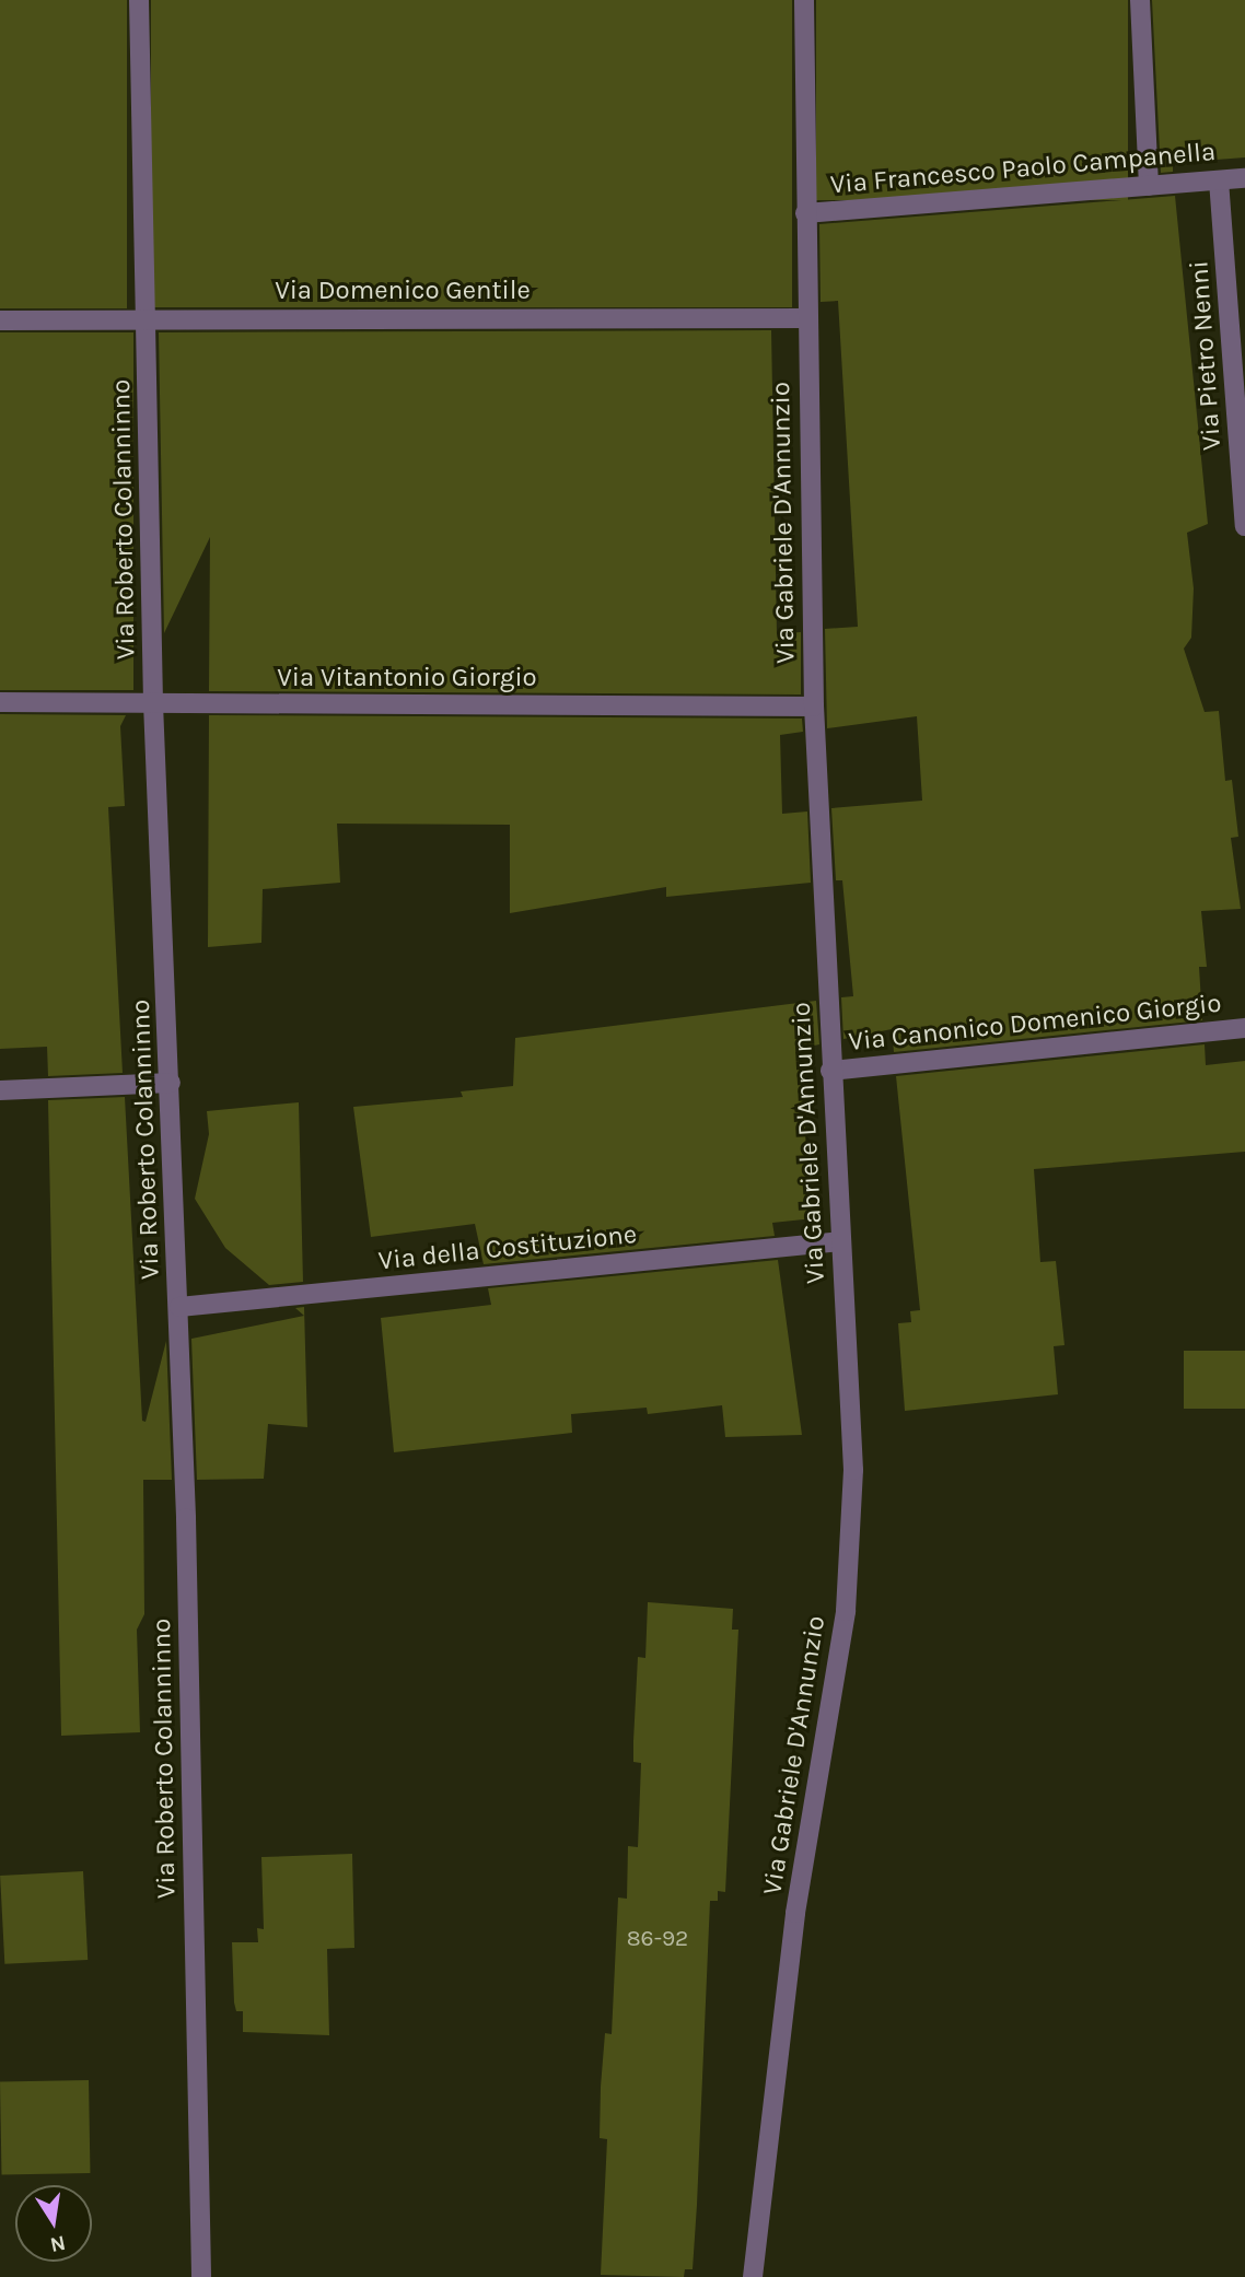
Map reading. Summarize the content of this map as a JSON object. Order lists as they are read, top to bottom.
{
  "streets": {
    "street": [
      "Via Francesco Paolo Campanella",
      "Via Domenico Gentile",
      "Via Pietro Nenni",
      "Via Roberto Colanninno",
      "Via Gabriele D'Annunzio",
      "Via Vitantonio Giorgio",
      "Via Canonico Domenico Giorgio",
      "Via della Costituzione"
    ]
  },
  "crossings": [
    ["Via Francesco Paolo Campanella", "Via Pietro Nenni"],
    ["Via Francesco Paolo Campanella", "Via Gabriele D'Annunzio"],
    ["Via Domenico Gentile", "Via Roberto Colanninno"],
    ["Via Domenico Gentile", "Via Gabriele D'Annunzio"],
    ["Via Roberto Colanninno", "Via Vitantonio Giorgio"],
    ["Via Roberto Colanninno", "Via della Costituzione"],
    ["Via Gabriele D'Annunzio", "Via Vitantonio Giorgio"],
    ["Via Gabriele D'Annunzio", "Via Canonico Domenico Giorgio"],
    ["Via Gabriele D'Annunzio", "Via della Costituzione"]
  ],
  "house_numbers": ["86-92"],
  "north": "bottom"
}
